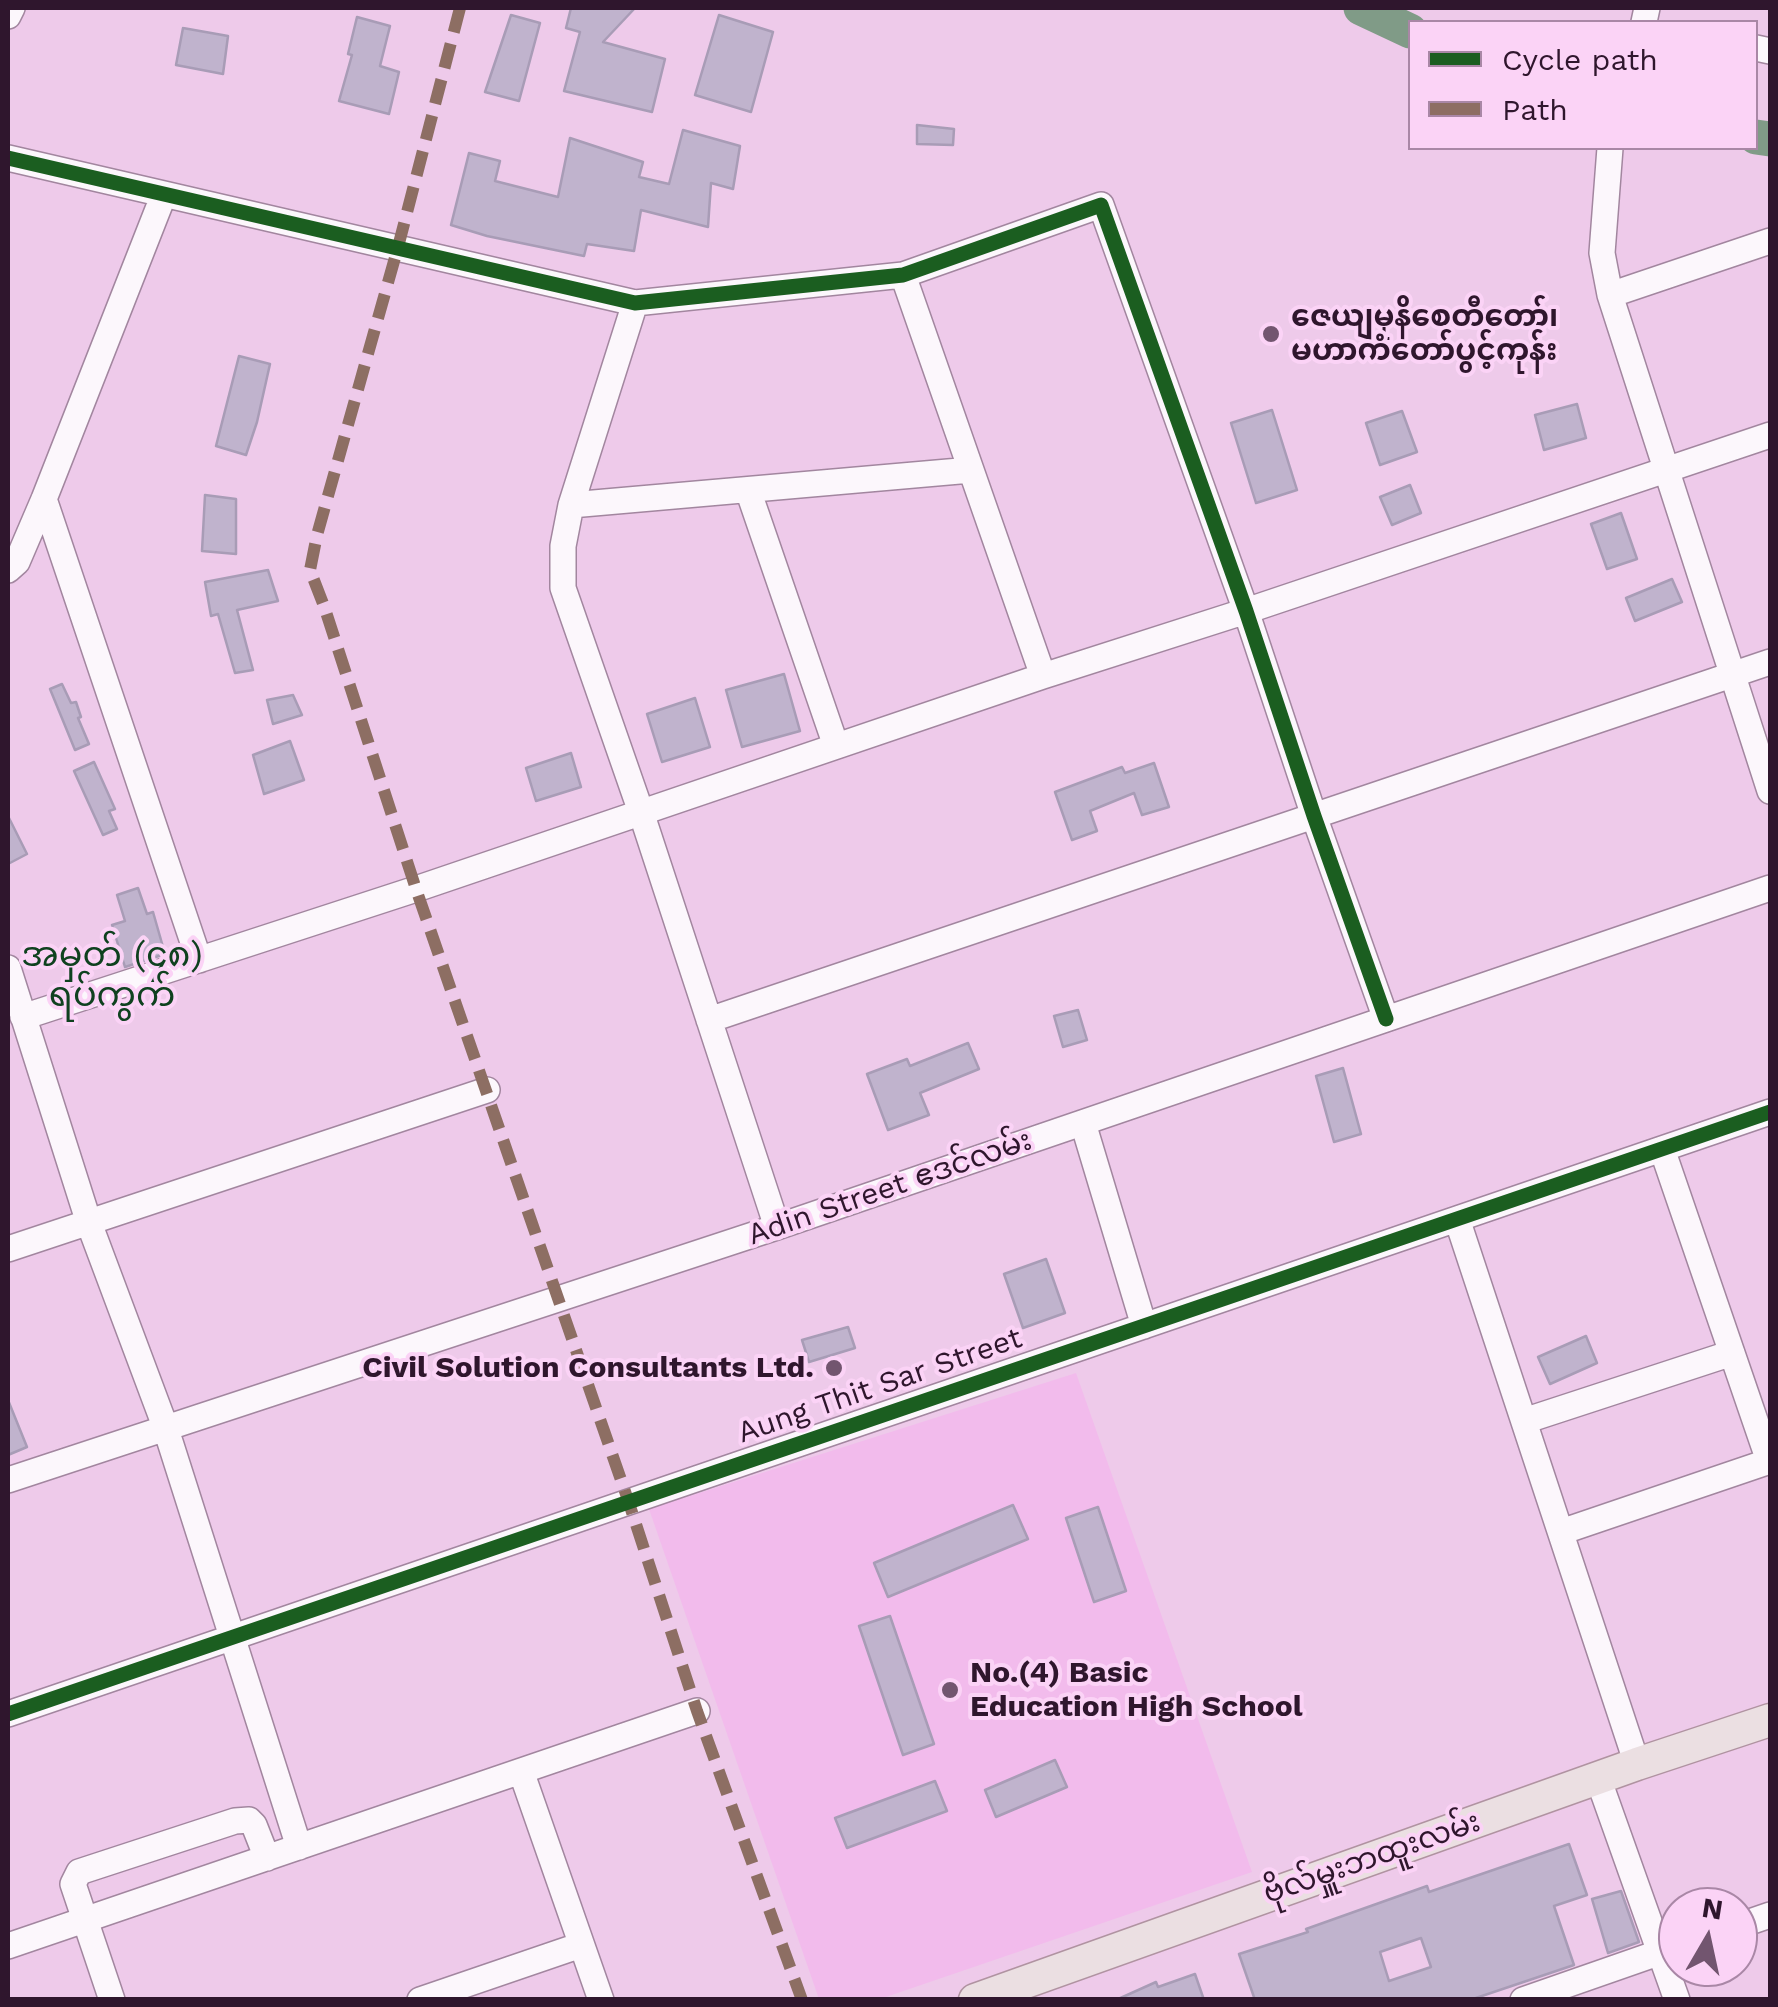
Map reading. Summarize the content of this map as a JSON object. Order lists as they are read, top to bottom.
{
  "streets": {
    "main road": ["ဗိုလ်မှူးဘထူးလမ်း"],
    "street": ["Adin Street ဧဒင်လမ်း", "Aung Thit Sar Street"]
  },
  "districts": ["အမှတ် (၄၈) ရပ်ကွက်"],
  "places": ["ဇေယျမုနိစေတီတော်၊ မဟာကံတော်ပွင့်ကုန်း", "Civil Solution Consultants Ltd.", "No.(4) Basic Education High School"],
  "legend": ["Cycle path", "Path"],
  "north": "top"
}
